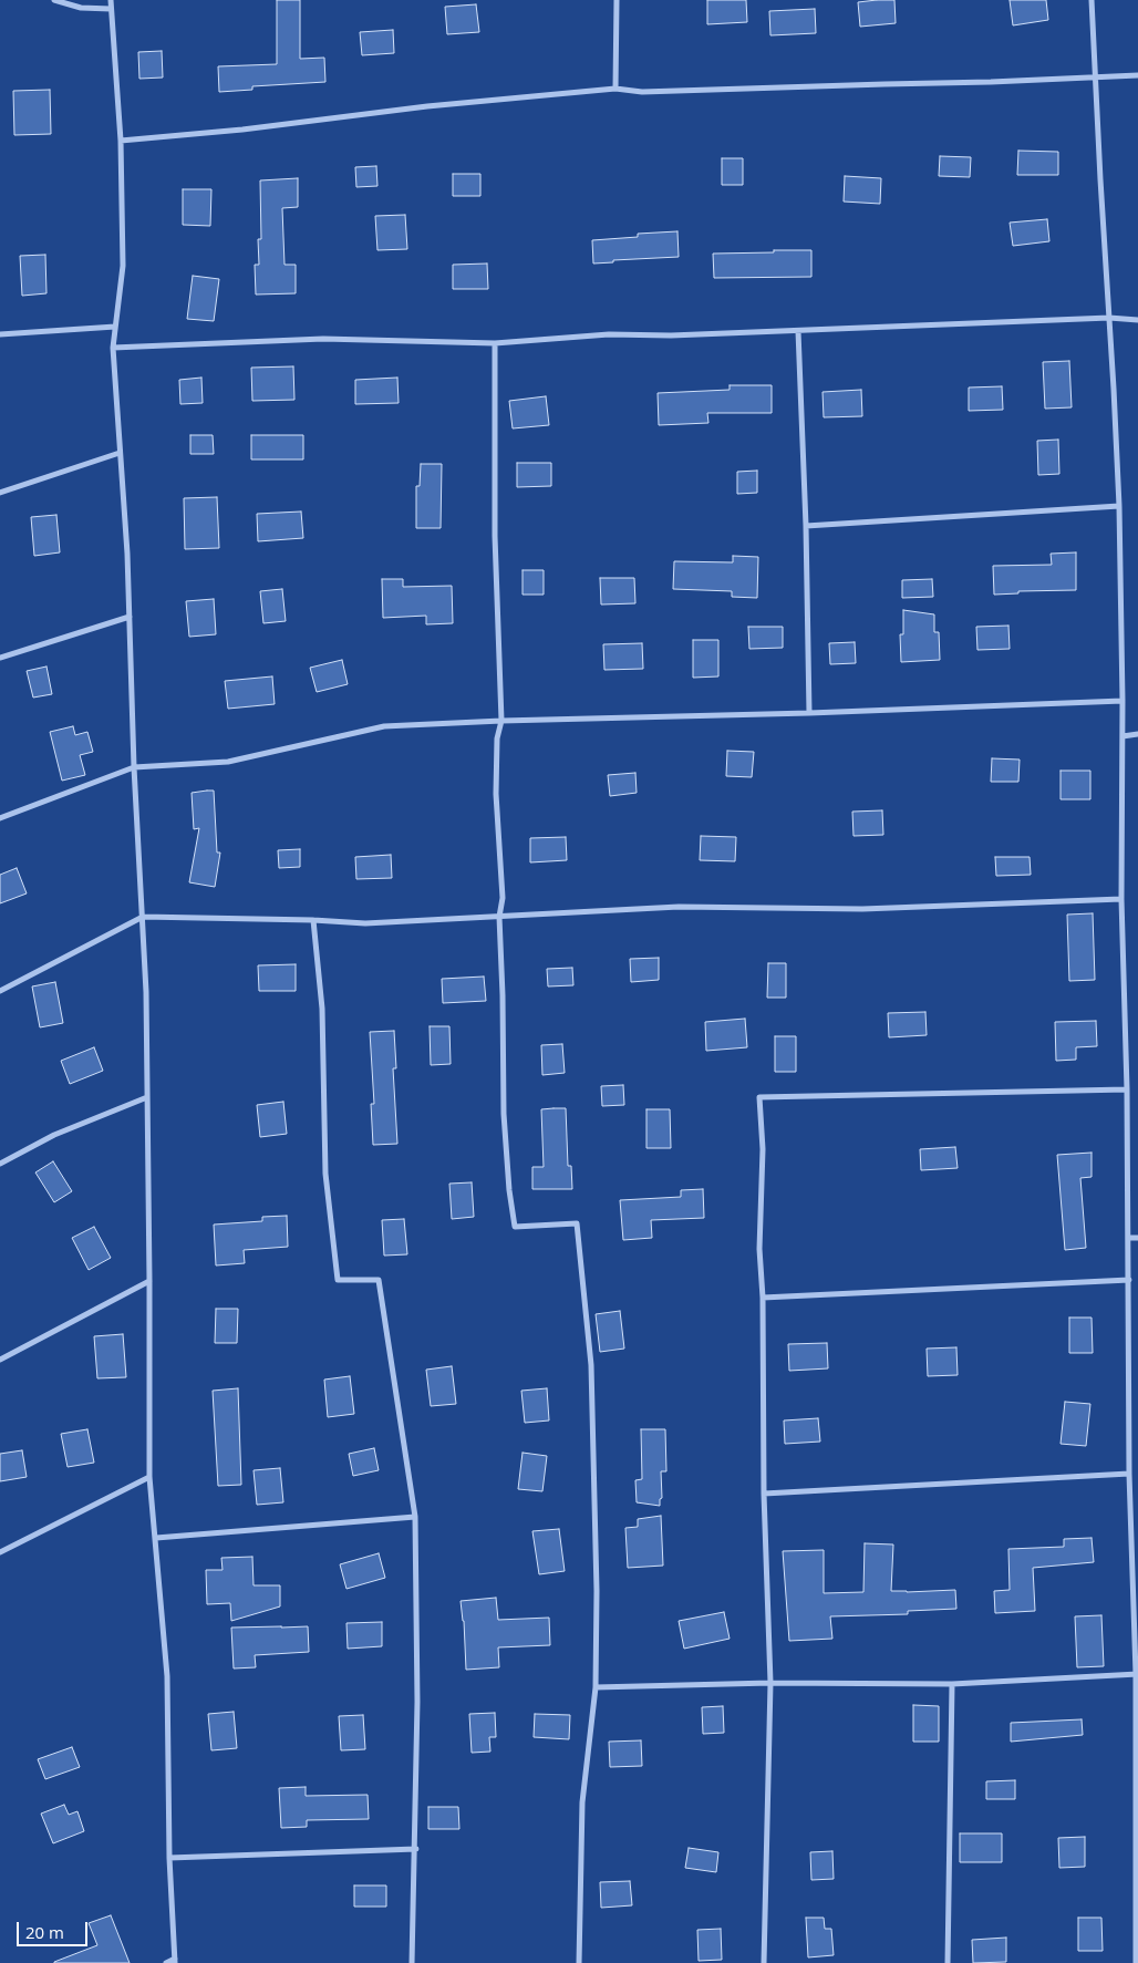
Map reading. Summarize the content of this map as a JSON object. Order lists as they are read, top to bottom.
{
  "scale_bar": "20 m"
}
